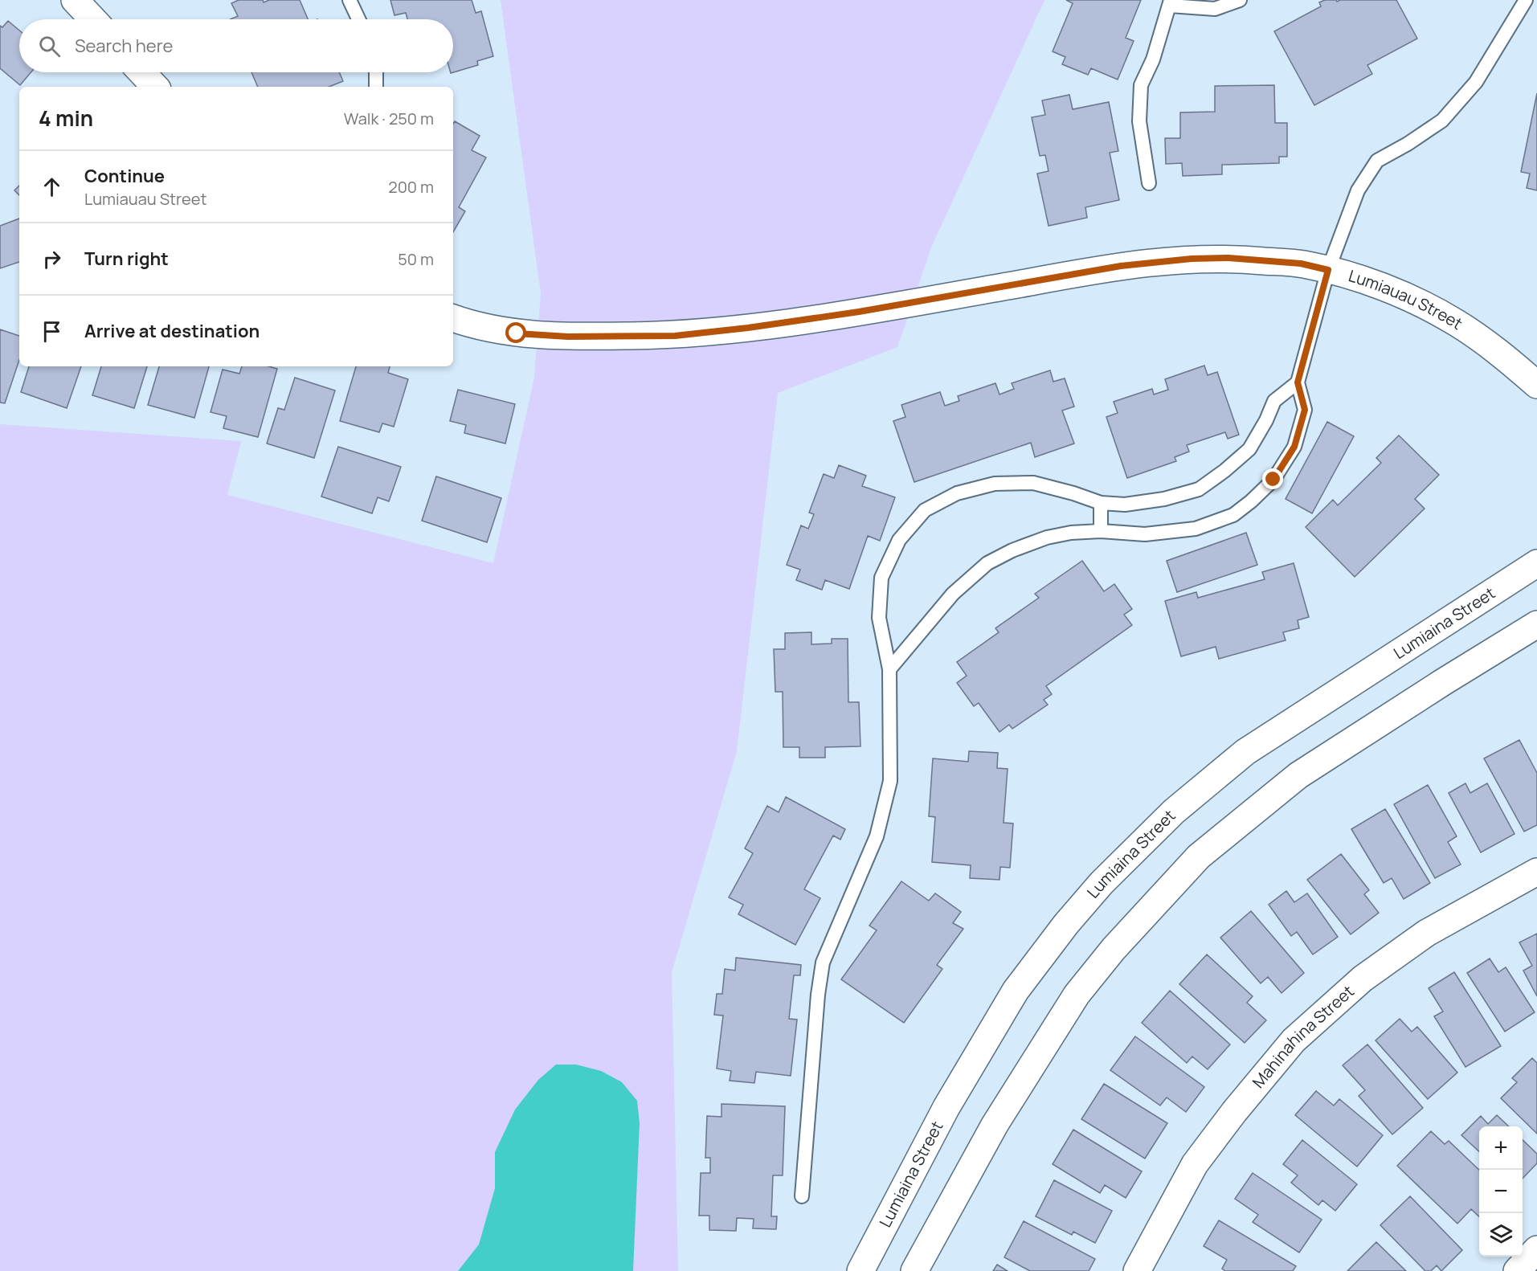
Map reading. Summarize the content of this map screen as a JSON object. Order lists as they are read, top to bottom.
{
  "streets": {
    "main road": ["Lumiauau Street", "Lumiaina Street", "Mahinahina Street"]
  },
  "page": {
    "search": "Search here",
    "heading": ["4 min", "Walk · 250 m"],
    "list": [
      ["Continue", "Lumiauau Street", "200 m"],
      ["Turn right", "50 m"],
      "Arrive at destination"
    ],
    "map_buttons": ["+", "−"]
  }
}
